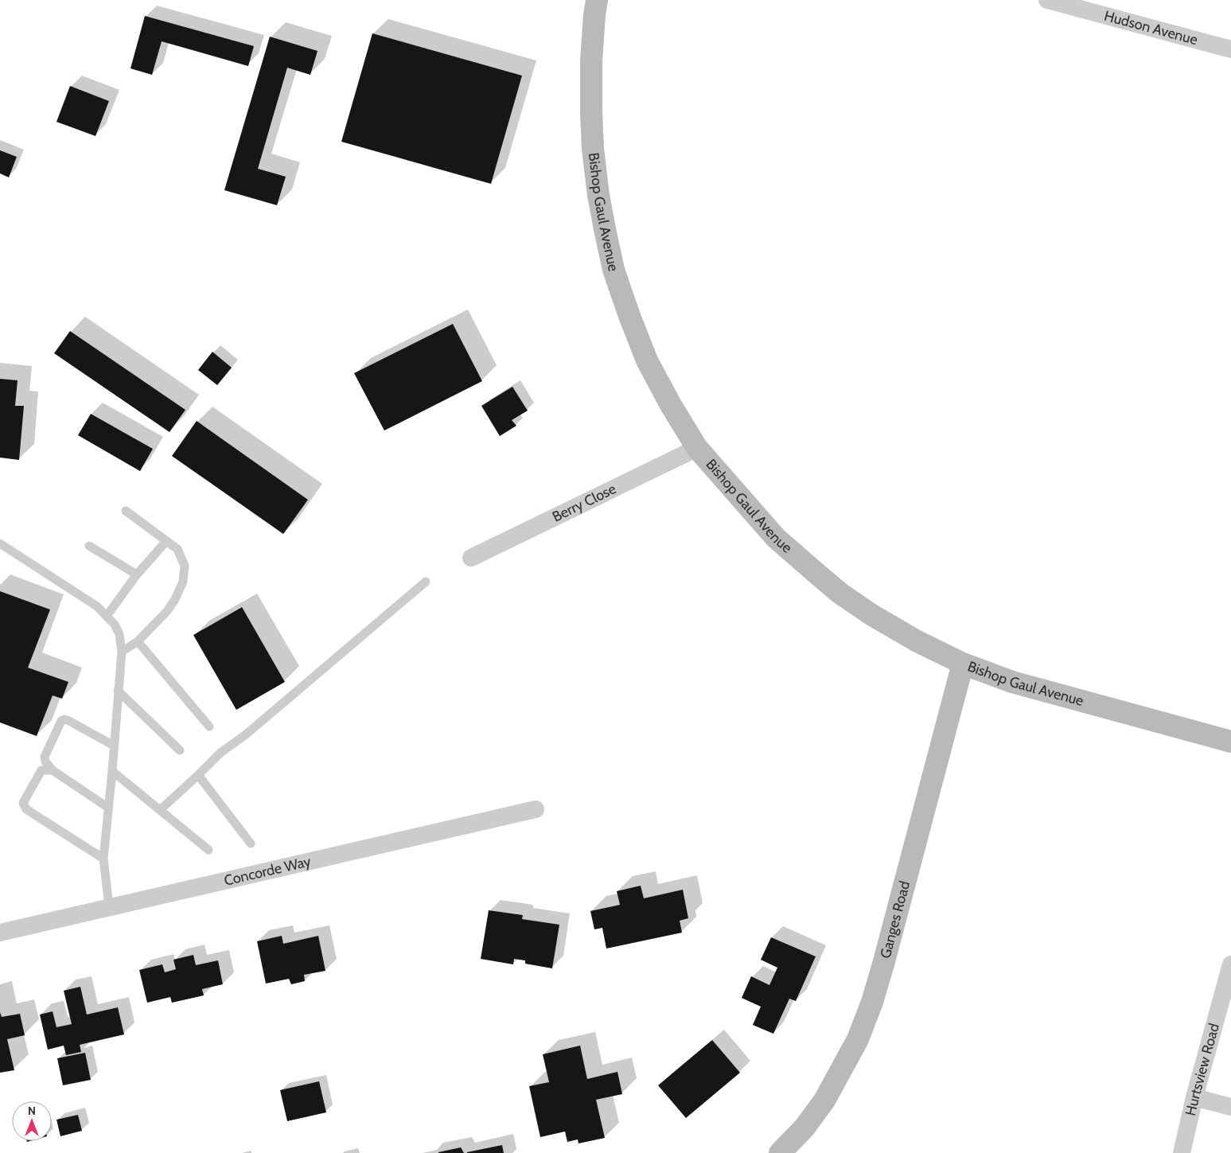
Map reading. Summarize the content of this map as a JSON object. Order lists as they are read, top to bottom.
{
  "streets": {
    "main road": ["Bishop Gaul Avenue", "Ganges Road"],
    "street": [
      "Hudson Avenue",
      "Berry Close",
      "Concorde Way",
      "Hurtsview Road"
    ]
  },
  "crossings": [
    ["Bishop Gaul Avenue", "Berry Close"],
    ["Bishop Gaul Avenue", "Ganges Road"]
  ],
  "north": "top"
}
